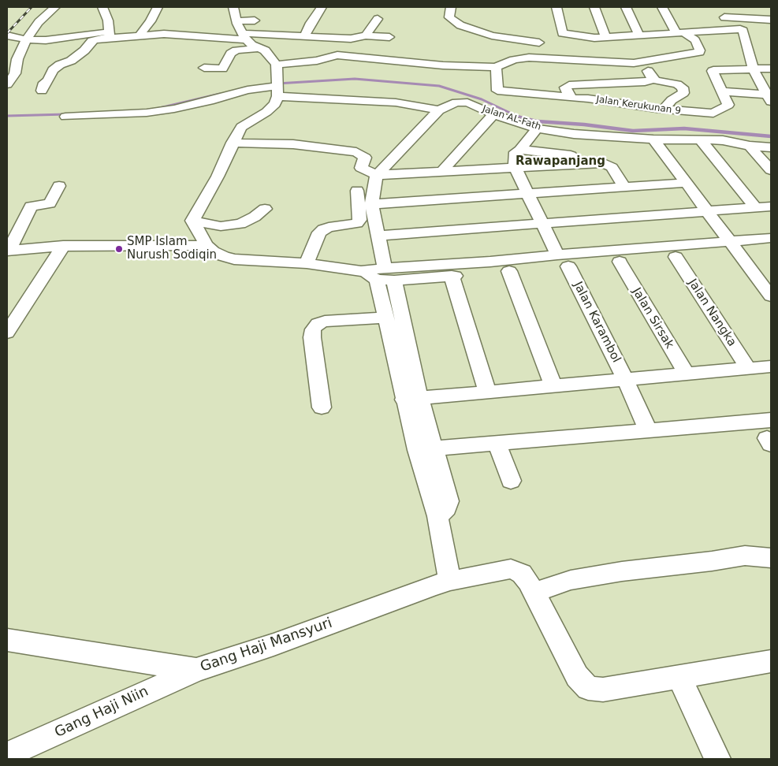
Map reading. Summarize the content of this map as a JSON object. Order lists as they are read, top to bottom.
{
  "streets": {
    "street": [
      "Jalan Kerukunan 9",
      "Jalan AL-Fath",
      "Jalan Nangka",
      "Jalan Sirsak",
      "Jalan Karambol",
      "Gang Haji Mansyuri",
      "Gang Haji Niin"
    ]
  },
  "crossings": [
    ["Gang Haji Mansyuri", "Gang Haji Niin"]
  ],
  "districts": ["Rawapanjang"],
  "places": ["SMP Islam Nurush Sodiqin"]
}
